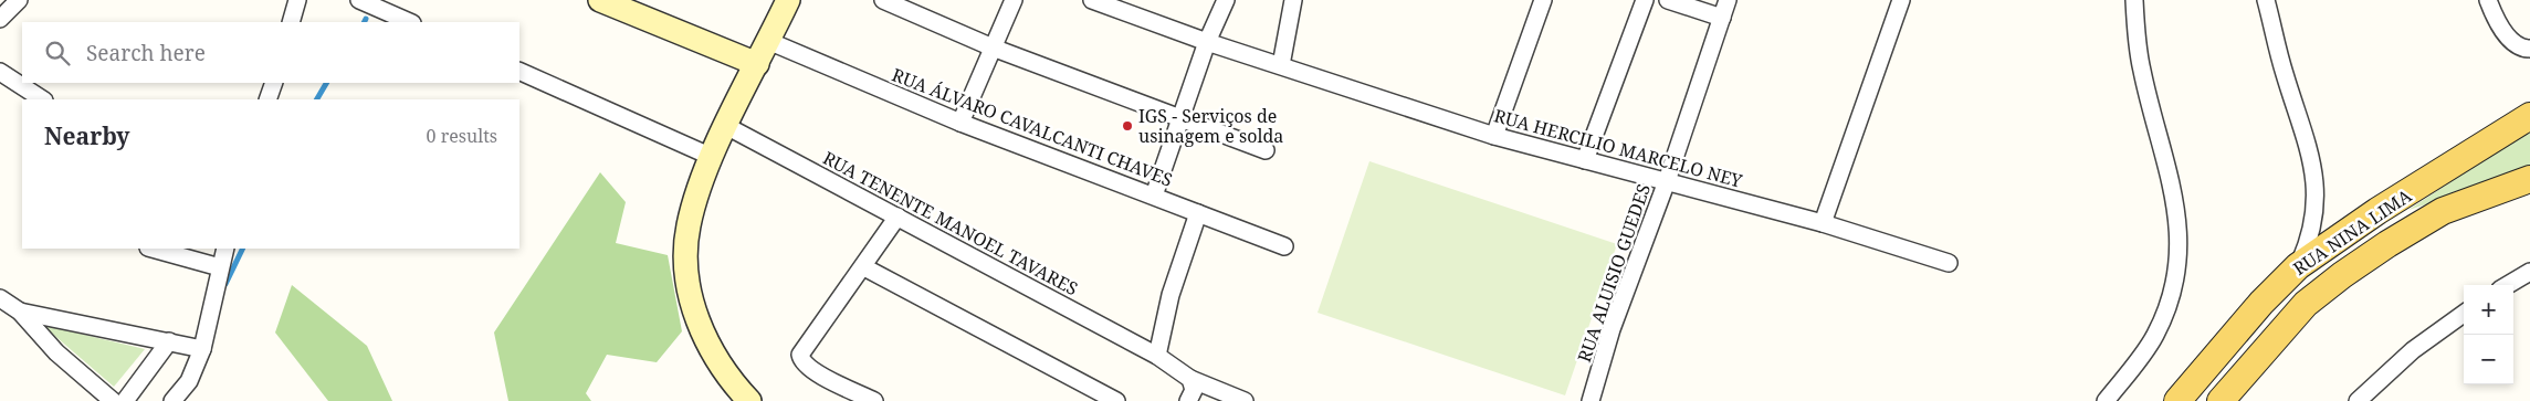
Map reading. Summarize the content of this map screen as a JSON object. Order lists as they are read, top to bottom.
{
  "streets": {
    "main road": ["RUA NINA LIMA"],
    "street": [
      "RUA ÁLVARO CAVALCANTI CHAVES",
      "RUA HERCILIO MARCELO NEY",
      "RUA TENENTE MANOEL TAVARES",
      "RUA ALUISIO GUEDES"
    ]
  },
  "crossings": [
    ["RUA HERCILIO MARCELO NEY", "RUA ALUISIO GUEDES"]
  ],
  "places": ["IGS - Serviços de usinagem e solda"],
  "page": {
    "search": "Search here",
    "heading": ["Nearby", "0 results"],
    "map_buttons": ["+", "−"]
  }
}
